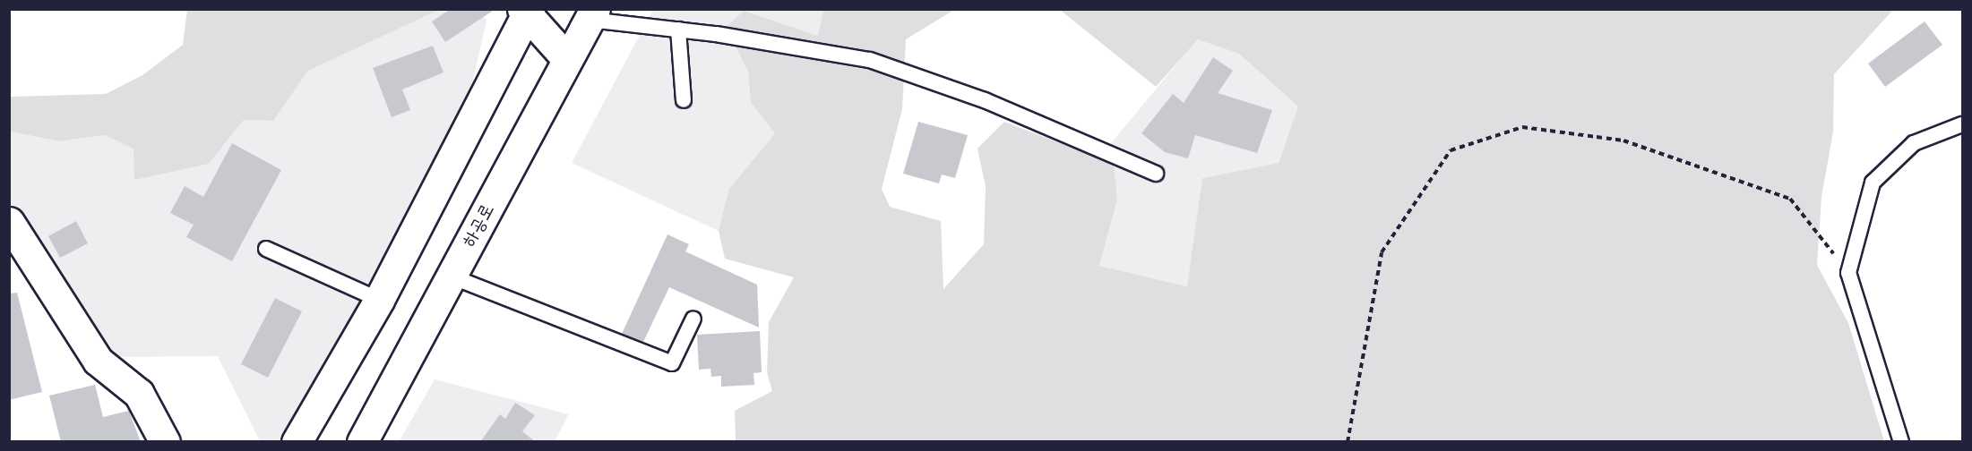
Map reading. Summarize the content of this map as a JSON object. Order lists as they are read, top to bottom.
{
  "streets": {
    "street": ["하공로"]
  }
}
